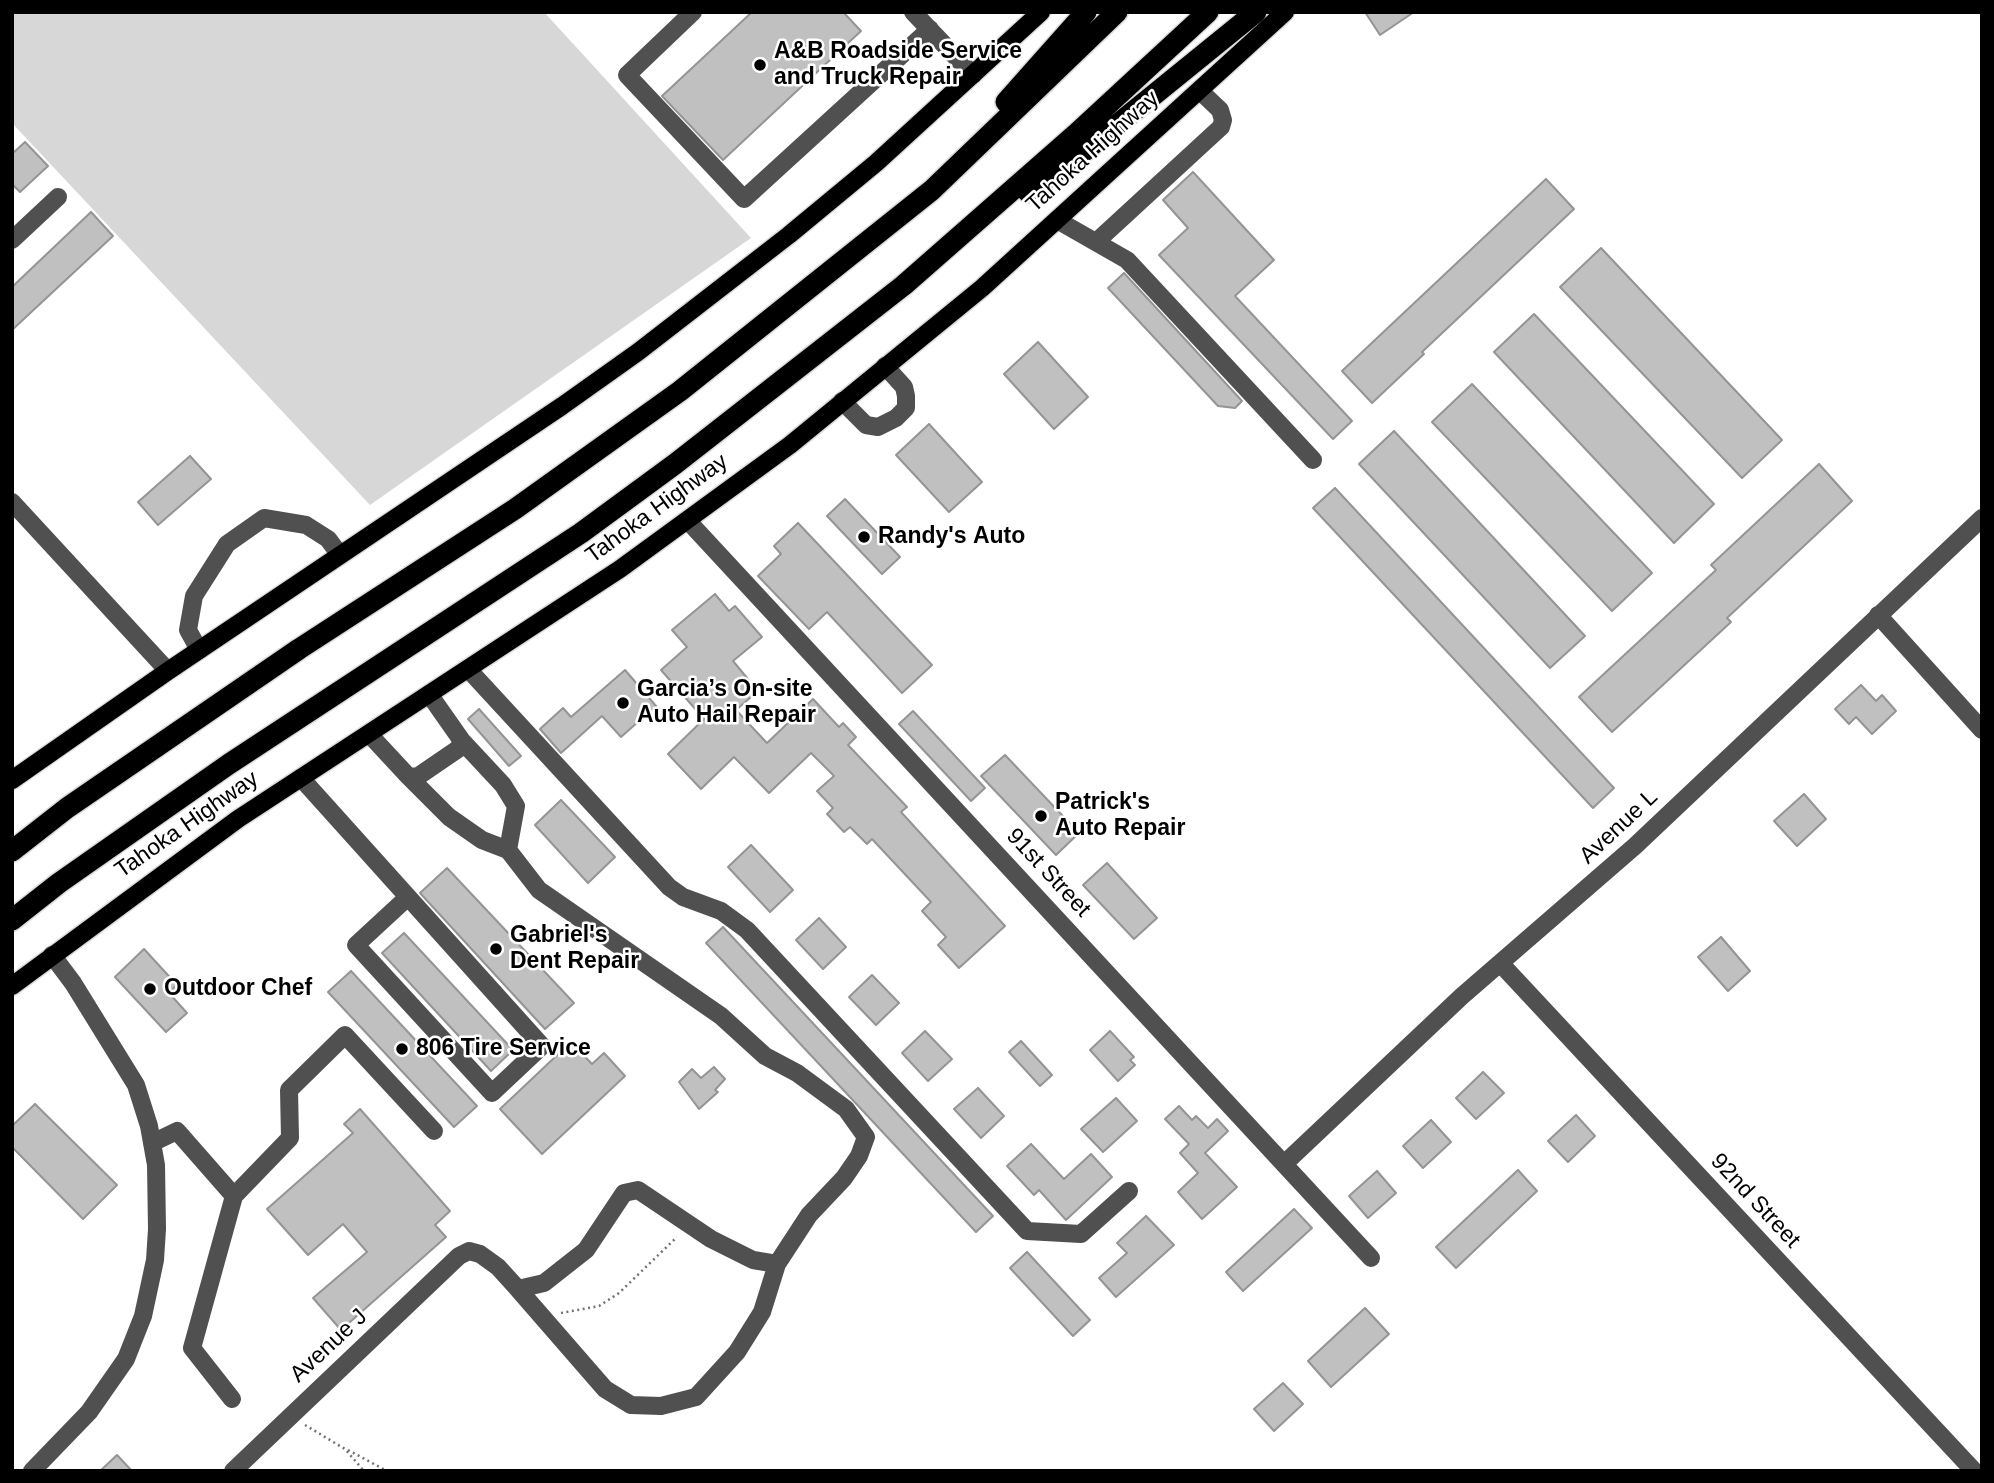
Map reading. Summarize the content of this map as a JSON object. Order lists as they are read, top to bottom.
{
  "streets": {
    "highway": ["Tahoka Highway"],
    "street": [
      "Avenue L",
      "91st Street",
      "92nd Street",
      "Avenue J"
    ]
  },
  "crossings": [
    ["Tahoka Highway", "91st Street"],
    ["Avenue L", "91st Street"],
    ["Avenue L", "92nd Street"]
  ],
  "places": [
    "A&B Roadside Service and Truck Repair",
    "Randy's Auto",
    "Garcia’s On-site Auto Hail Repair",
    "Patrick's Auto Repair",
    "Gabriel's Dent Repair",
    "Outdoor Chef",
    "806 Tire Service"
  ]
}
